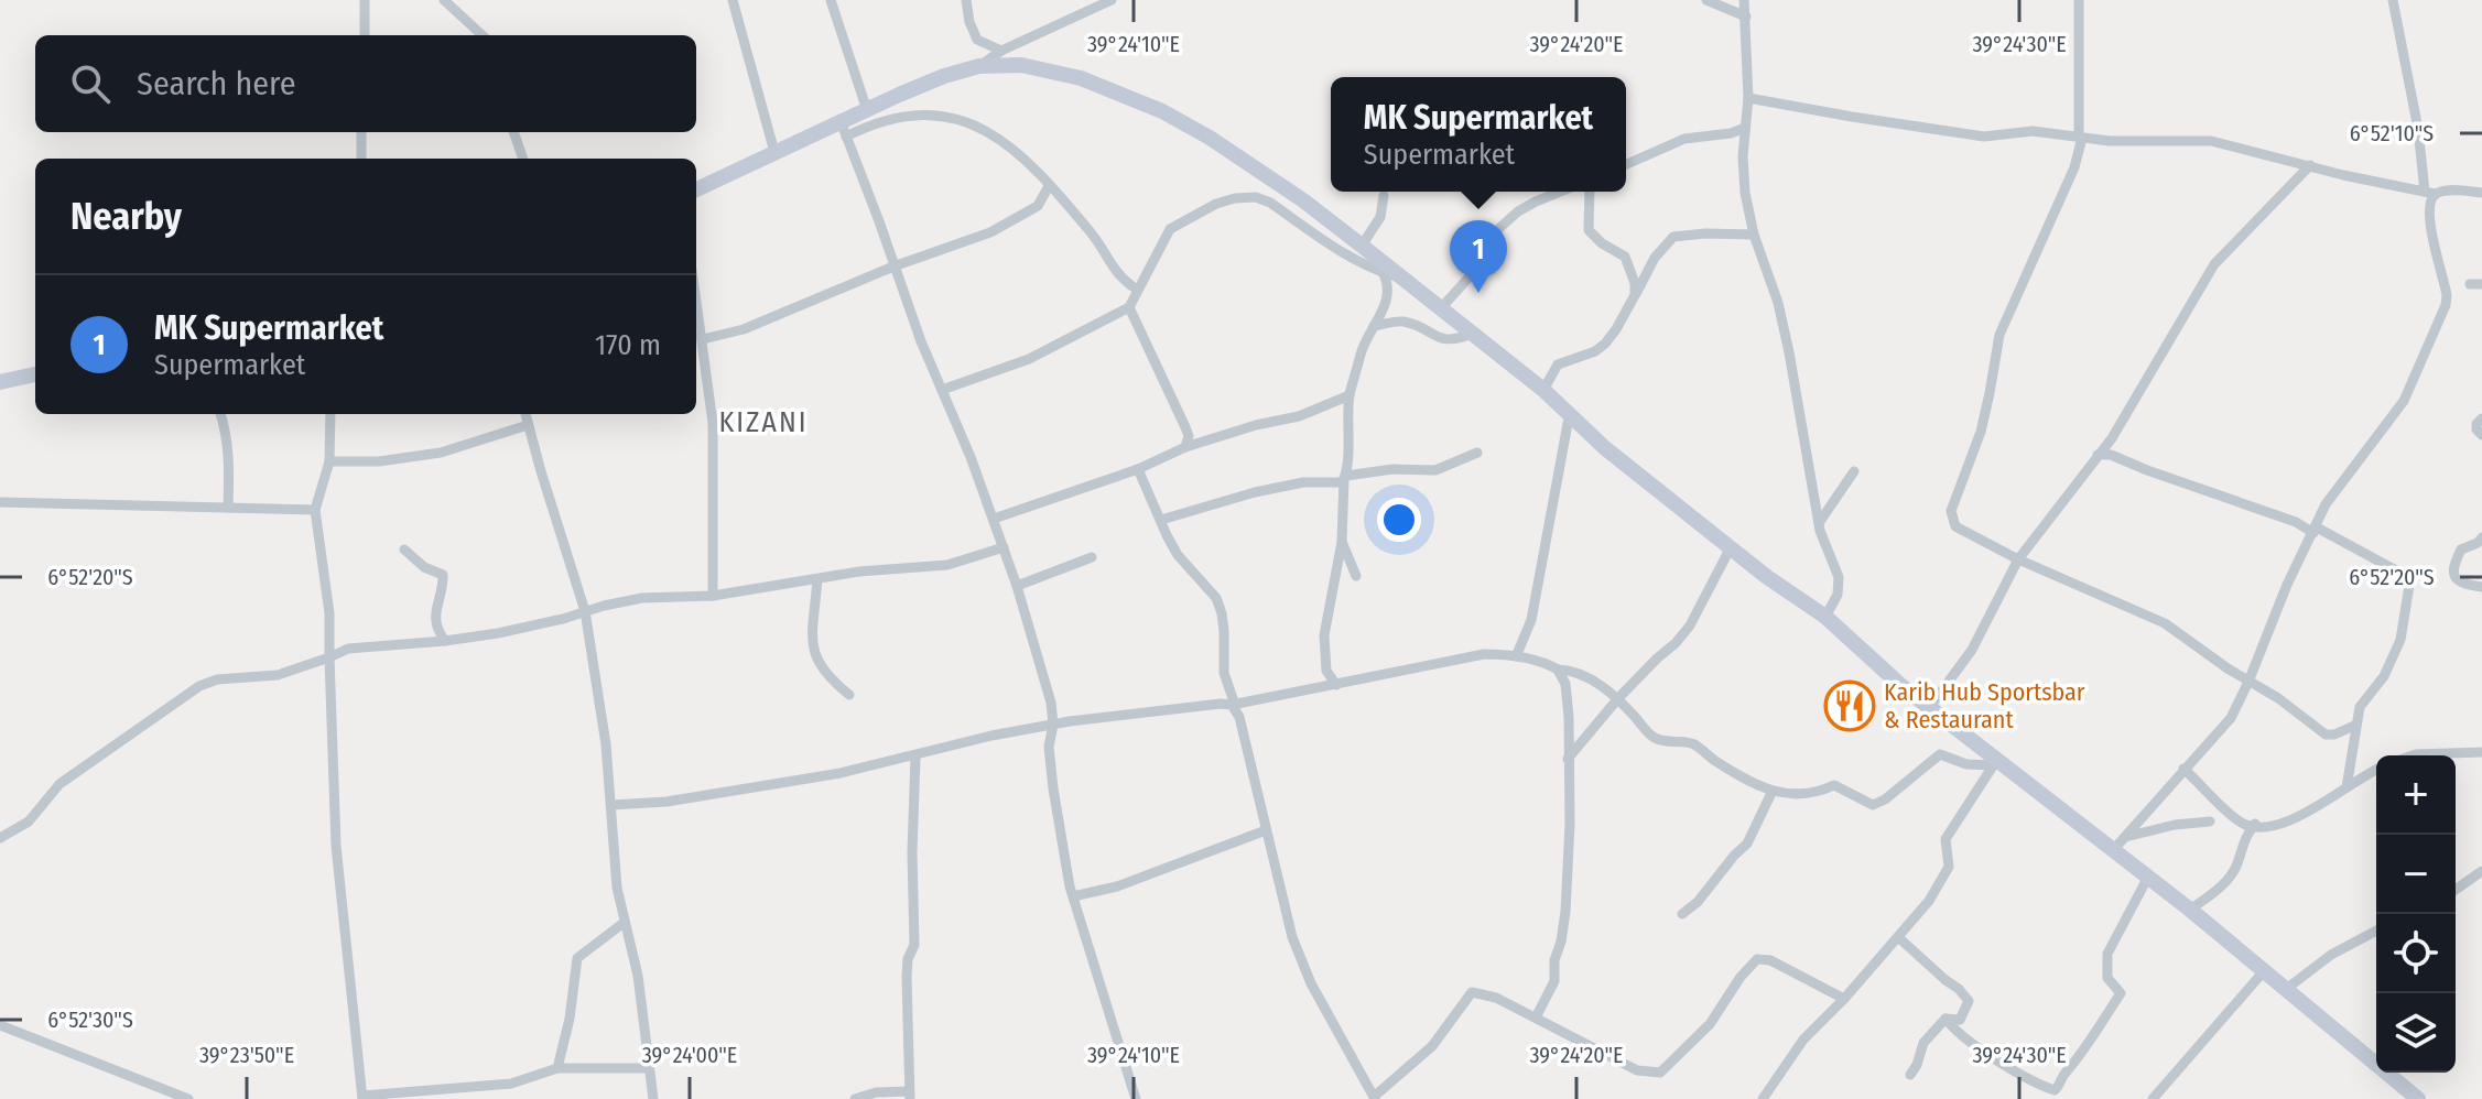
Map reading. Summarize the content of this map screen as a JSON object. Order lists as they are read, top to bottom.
{
  "districts": ["KIZANI"],
  "places": {
    "restaurant": ["Karib Hub Sportsbar & Restaurant"]
  },
  "page": {
    "search": "Search here",
    "popup": ["MK Supermarket", "Supermarket"],
    "heading": "Nearby",
    "pins": "1",
    "list": [
      {
        "mark": "1",
        "name": "MK Supermarket",
        "note": "Supermarket",
        "value": "170 m"
      }
    ],
    "map_buttons": ["+", "−"]
  },
  "coordinates": [
    "39°24'10\"E",
    "39°24'20\"E",
    "39°24'30\"E",
    "6°52'10\"S",
    "6°52'20\"S",
    "6°52'30\"S",
    "39°23'50\"E",
    "39°24'00\"E"
  ]
}
